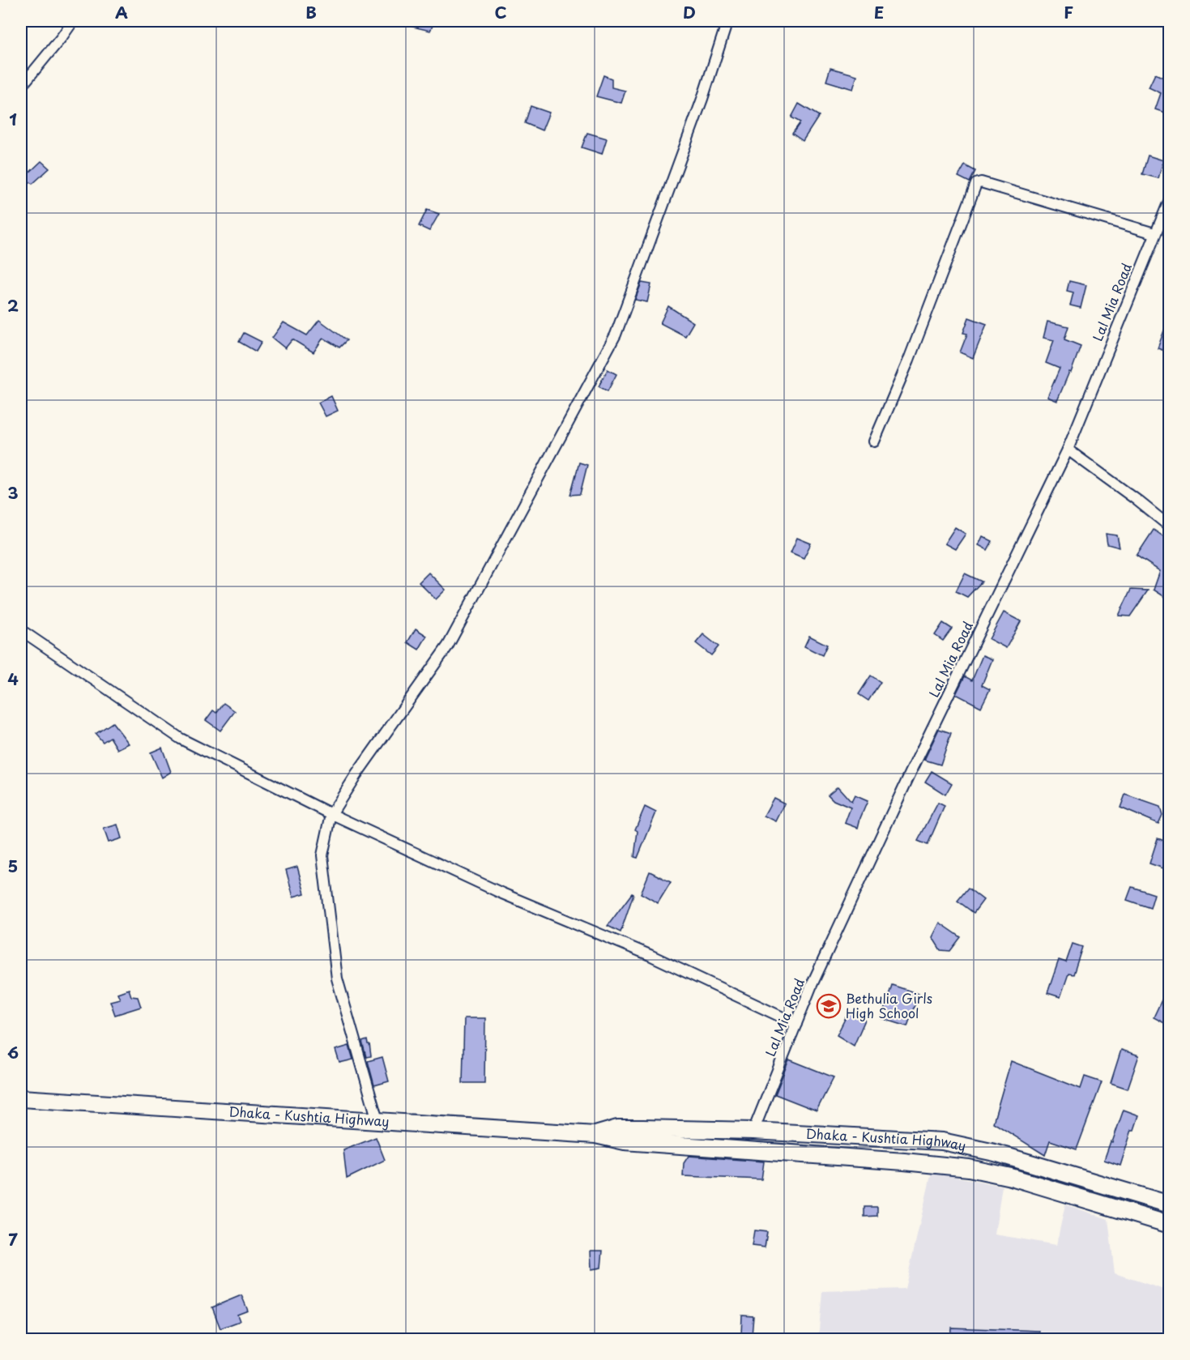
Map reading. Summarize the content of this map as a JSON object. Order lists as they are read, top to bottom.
{
  "streets": {
    "main road": ["Dhaka - Kushtia Highway"],
    "street": ["Lal Mia Road"]
  },
  "crossings": [
    ["Lal Mia Road", "Dhaka - Kushtia Highway"]
  ],
  "places": {
    "school or university": ["Bethulia Girls High School"]
  },
  "grid": {
    "columns": [
      "A",
      "B",
      "C",
      "D",
      "E",
      "F"
    ],
    "rows": [
      "1",
      "2",
      "3",
      "4",
      "5",
      "6",
      "7"
    ]
  }
}
